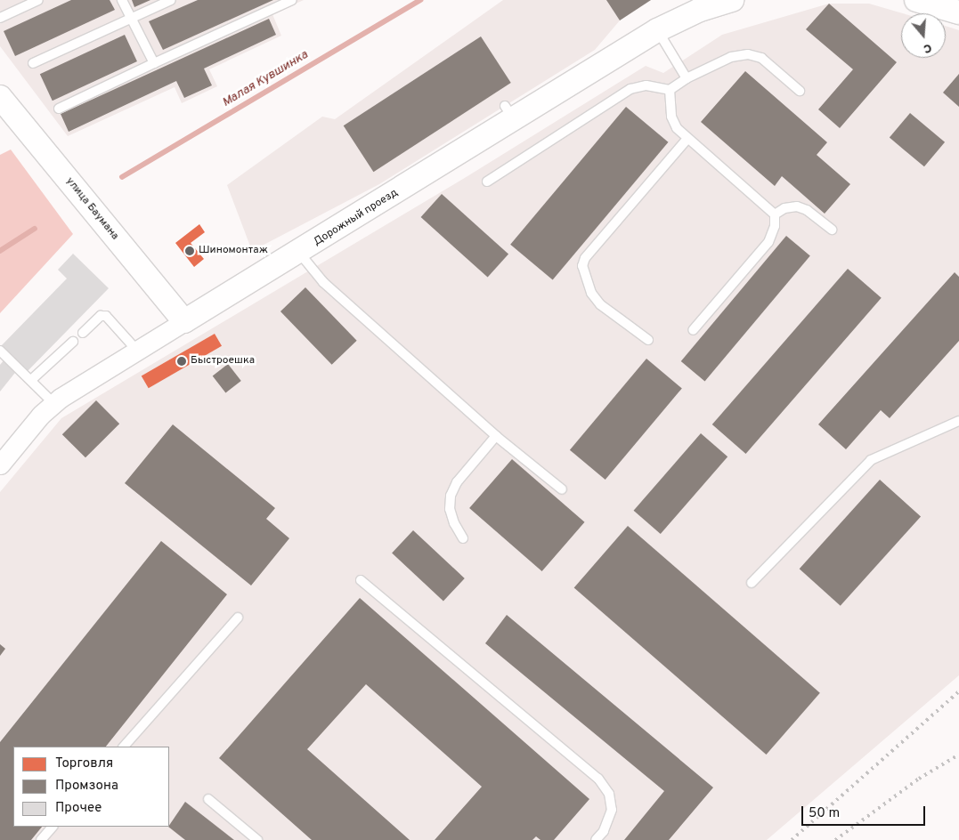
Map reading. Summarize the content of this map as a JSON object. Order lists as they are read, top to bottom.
{
  "streets": {
    "street": ["улица Баумана", "Дорожный проезд"]
  },
  "crossings": [
    ["улица Баумана", "Дорожный проезд"]
  ],
  "water": ["Малая Кувшинка"],
  "places": ["Шиномонтаж", "Быстроешка"],
  "legend": ["Торговля", "Промзона", "Прочее"],
  "scale_bar": "50 m",
  "north": "bottom"
}
